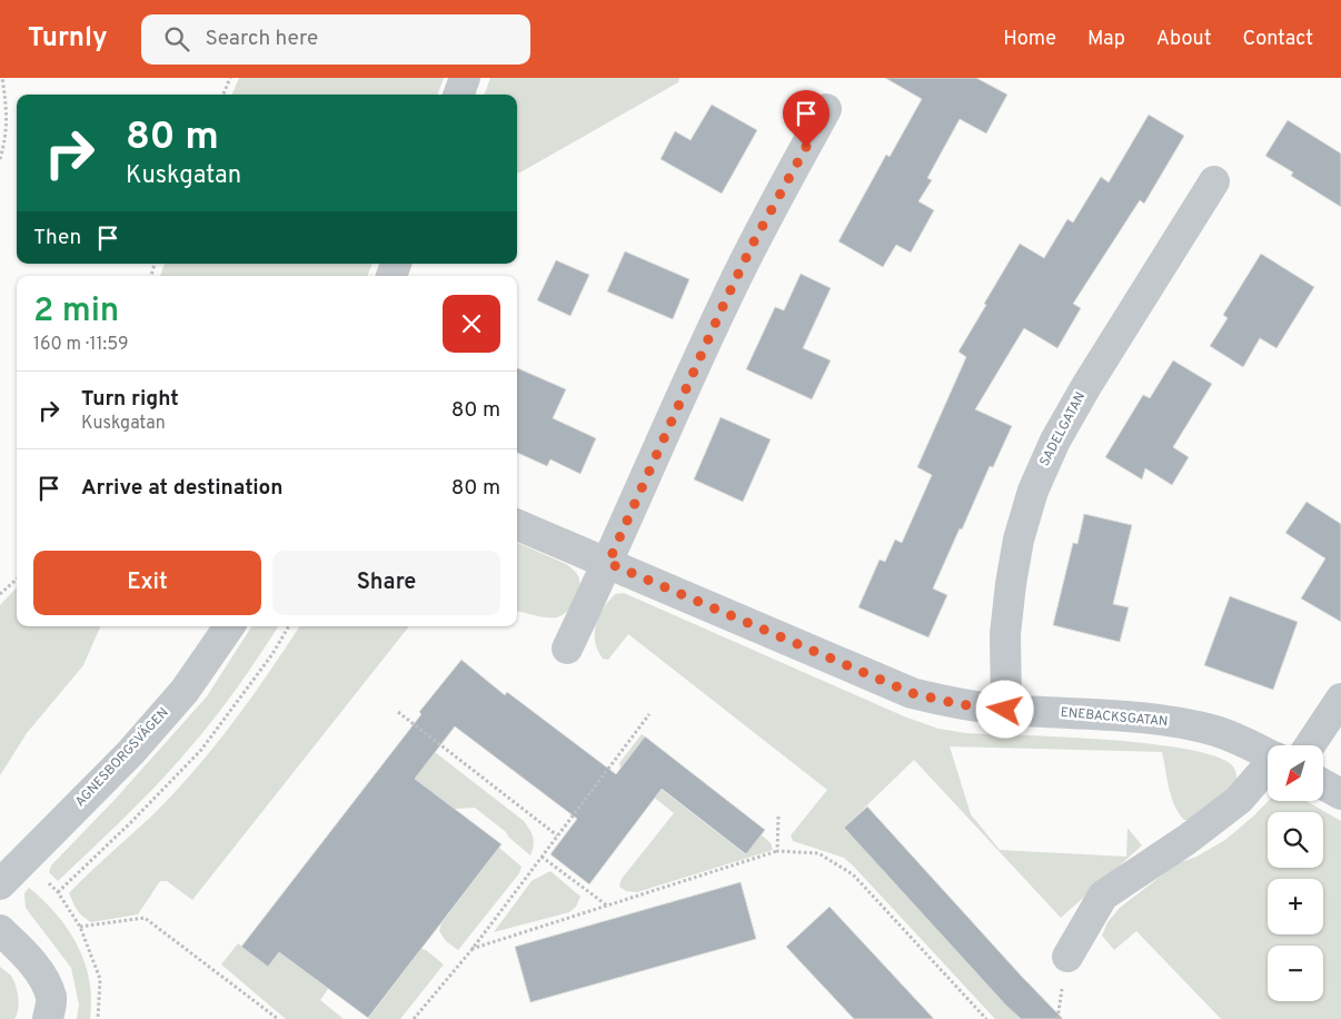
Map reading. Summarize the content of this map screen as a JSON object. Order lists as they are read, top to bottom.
{
  "streets": {
    "street": ["SADELGATAN", "ENEBACKSGATAN", "AGNESBORGSVÄGEN"]
  },
  "crossings": [
    ["SADELGATAN", "ENEBACKSGATAN"]
  ],
  "north": "bottom left",
  "page": {
    "header": "Turnly",
    "search": "Search here",
    "nav": [
      "Home",
      "Map",
      "About",
      "Contact"
    ],
    "turn": ["80 m", "Kuskgatan"],
    "then": "Then",
    "heading": ["2 min", "160 m · 11:59"],
    "list": [
      {
        "name": "Turn right",
        "note": "Kuskgatan",
        "value": "80 m"
      },
      {
        "name": "Arrive at destination",
        "value": "80 m"
      }
    ],
    "buttons": ["Exit", "Share"],
    "map_buttons": ["+", "−"]
  }
}
